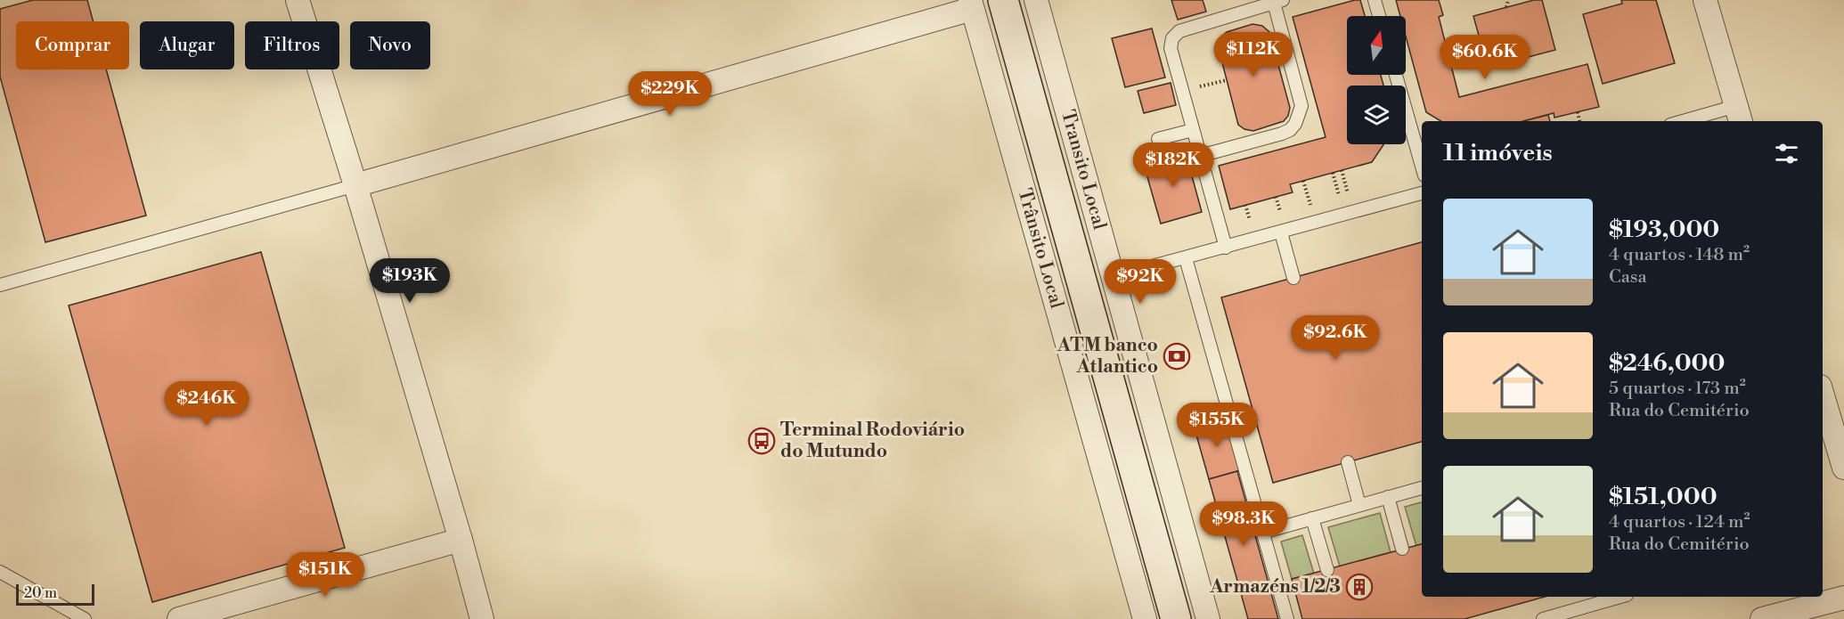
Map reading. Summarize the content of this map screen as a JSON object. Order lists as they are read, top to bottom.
{
  "streets": {
    "street": ["Transito Local", "Trânsito Local"]
  },
  "places": {
    "bank": ["ATM banco Atlantico"],
    "bus stop": ["Terminal Rodoviário do Mutundo"],
    "building": ["Armazéns 1/2/3"]
  },
  "scale_bar": "20 m",
  "north": "top",
  "page": {
    "chip": [
      "Comprar",
      "Alugar",
      "Filtros",
      "Novo"
    ],
    "price": [
      "$112K",
      "$60.6K",
      "$229K",
      "$182K",
      "$193K",
      "$92K",
      "$92.6K",
      "$246K",
      "$155K",
      "$98.3K",
      "$151K"
    ],
    "heading": "11 imóveis",
    "list": [
      {
        "name": "$193,000",
        "note": "4 quartos · 148 m² · Casa"
      },
      {
        "name": "$246,000",
        "note": "5 quartos · 173 m² · Rua do Cemitério"
      },
      {
        "name": "$151,000",
        "note": "4 quartos · 124 m² · Rua do Cemitério"
      }
    ],
    "scale": "20 m"
  }
}
